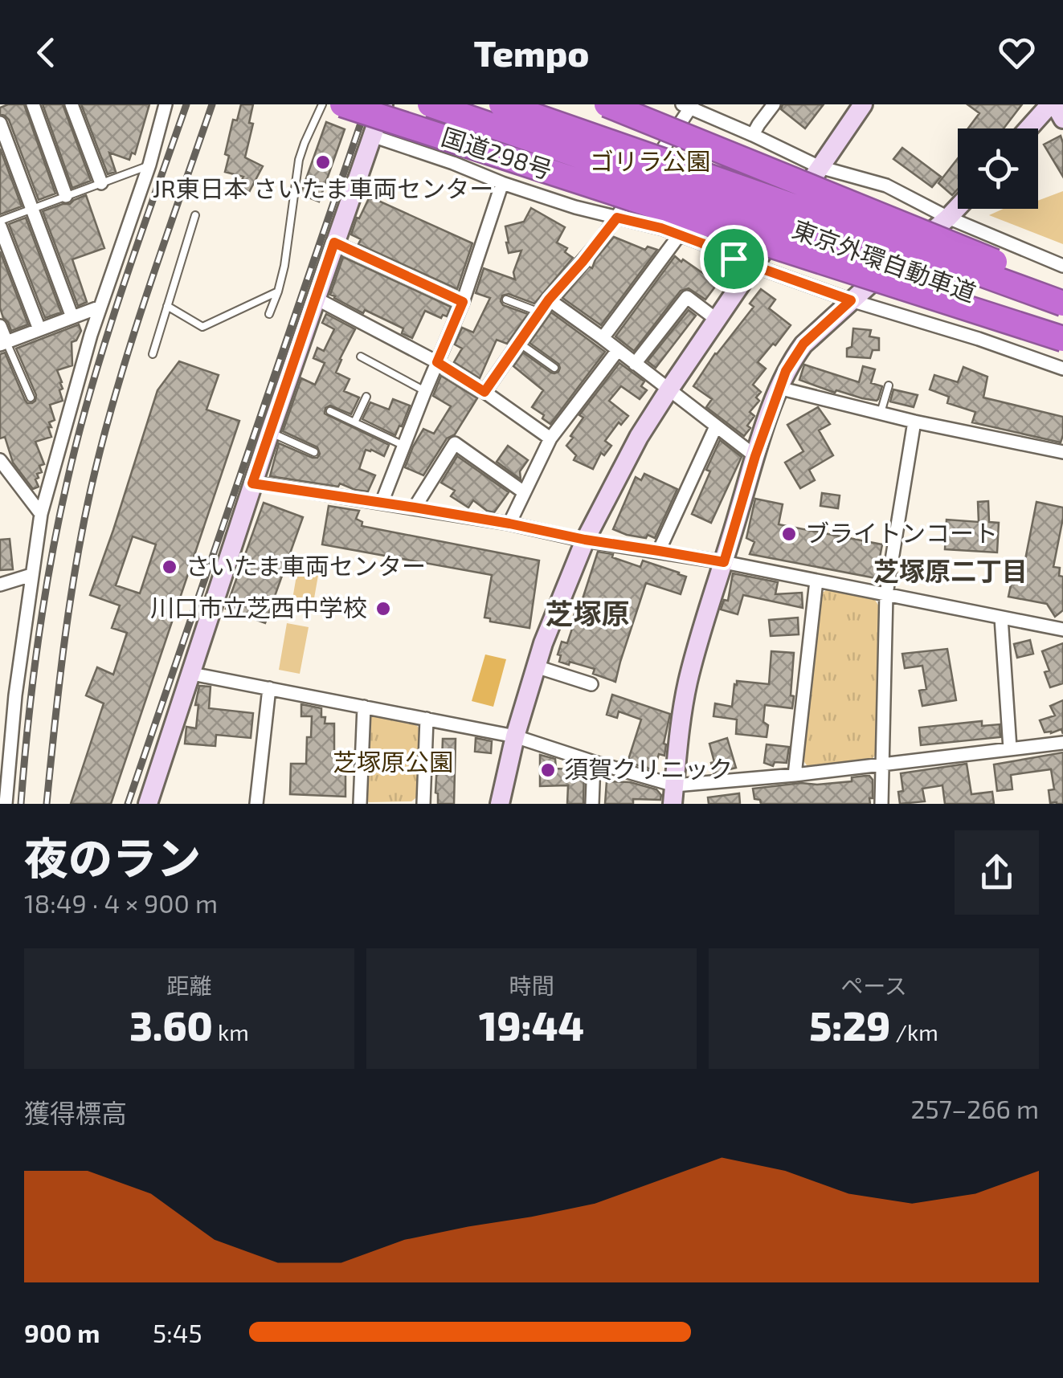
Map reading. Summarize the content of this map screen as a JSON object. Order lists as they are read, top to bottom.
{
  "streets": {
    "highway": ["国道298号", "東京外環自動車道"]
  },
  "districts": ["芝塚原二丁目", "芝塚原"],
  "parks": ["ゴリラ公園", "芝塚原公園"],
  "places": [
    "JR東日本 さいたま車両センター",
    "ブライトンコート",
    "さいたま車両センター",
    "川口市立芝西中学校",
    "須賀クリニック"
  ],
  "page": {
    "header": "Tempo",
    "heading": ["夜のラン", "18:49 · 4 × 900 m"],
    "stats": [
      ["距離", "3.60 km"],
      ["時間", "19:44"],
      ["ペース", "5:29 /km"]
    ],
    "chart": ["獲得標高", "257–266 m"],
    "list": [
      {
        "name": "900 m",
        "note": "5:45"
      }
    ]
  }
}
